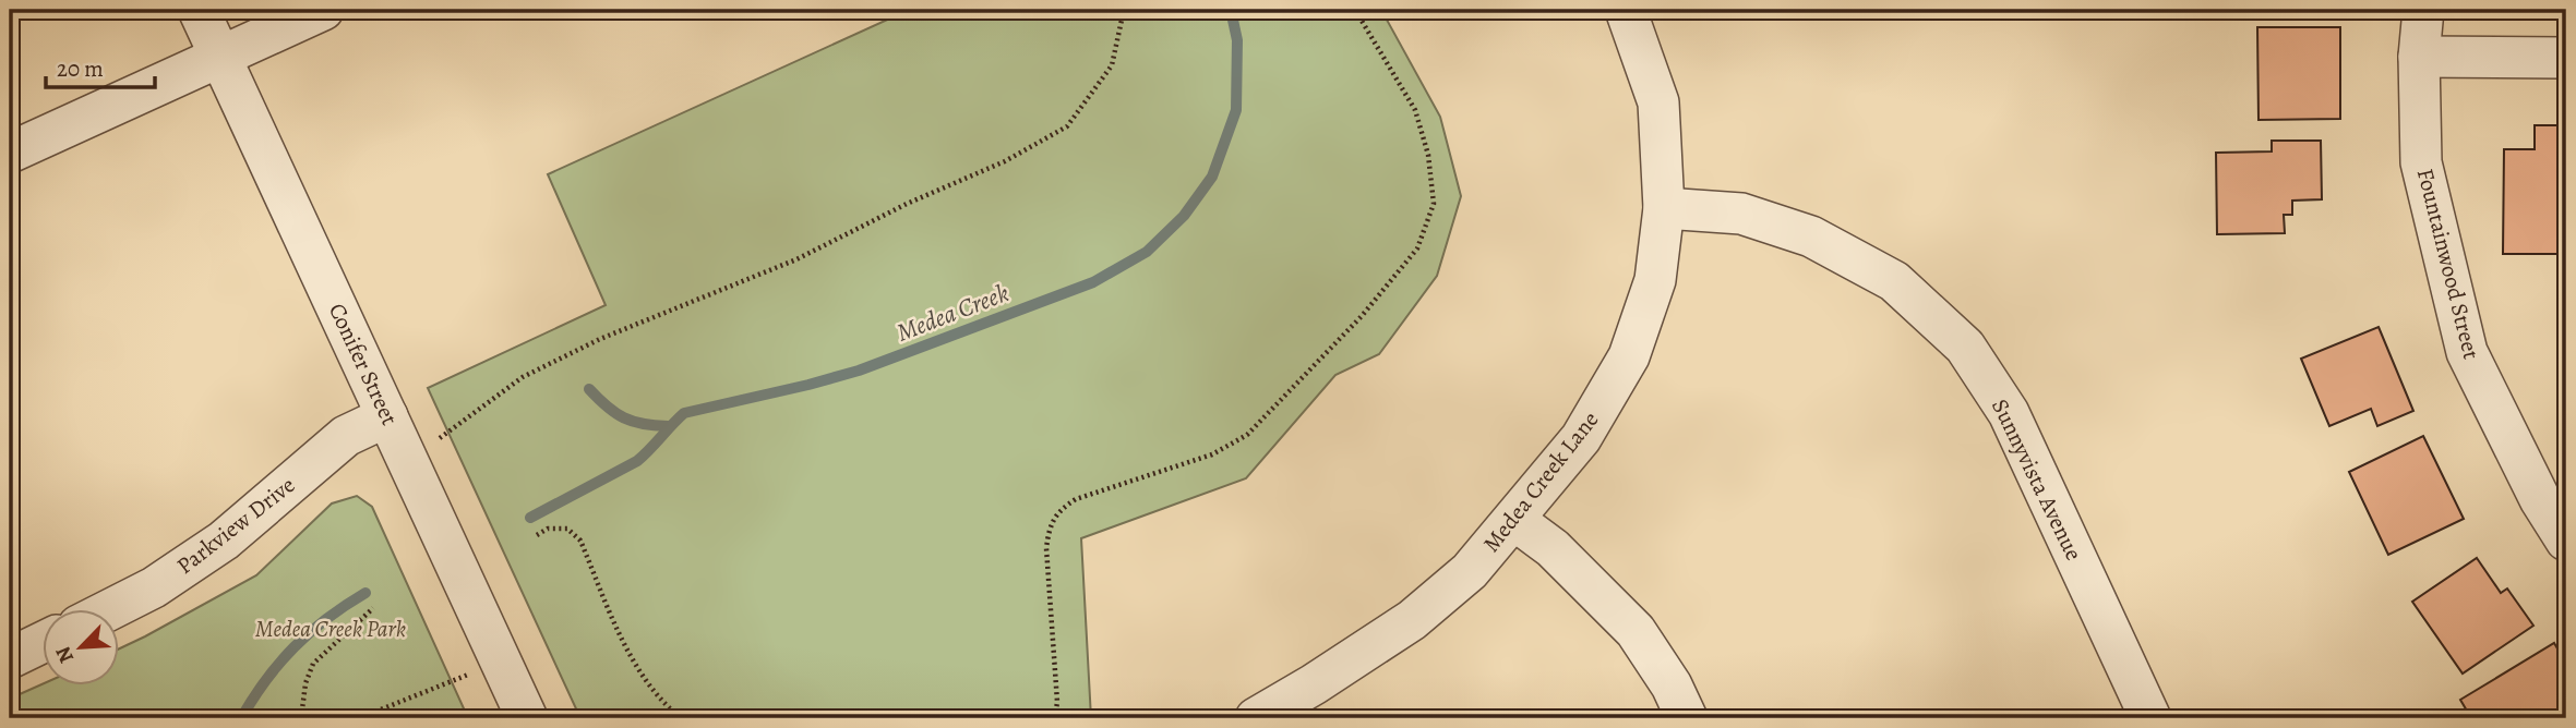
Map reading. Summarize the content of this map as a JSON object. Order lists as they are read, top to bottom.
{
  "streets": {
    "street": [
      "Fountainwood Street",
      "Conifer Street",
      "Sunnyvista Avenue",
      "Medea Creek Lane",
      "Parkview Drive"
    ]
  },
  "crossings": [
    ["Conifer Street", "Parkview Drive"],
    ["Sunnyvista Avenue", "Medea Creek Lane"]
  ],
  "water": ["Medea Creek"],
  "parks": ["Medea Creek Park"],
  "scale_bar": "20 m",
  "north": "bottom left"
}
